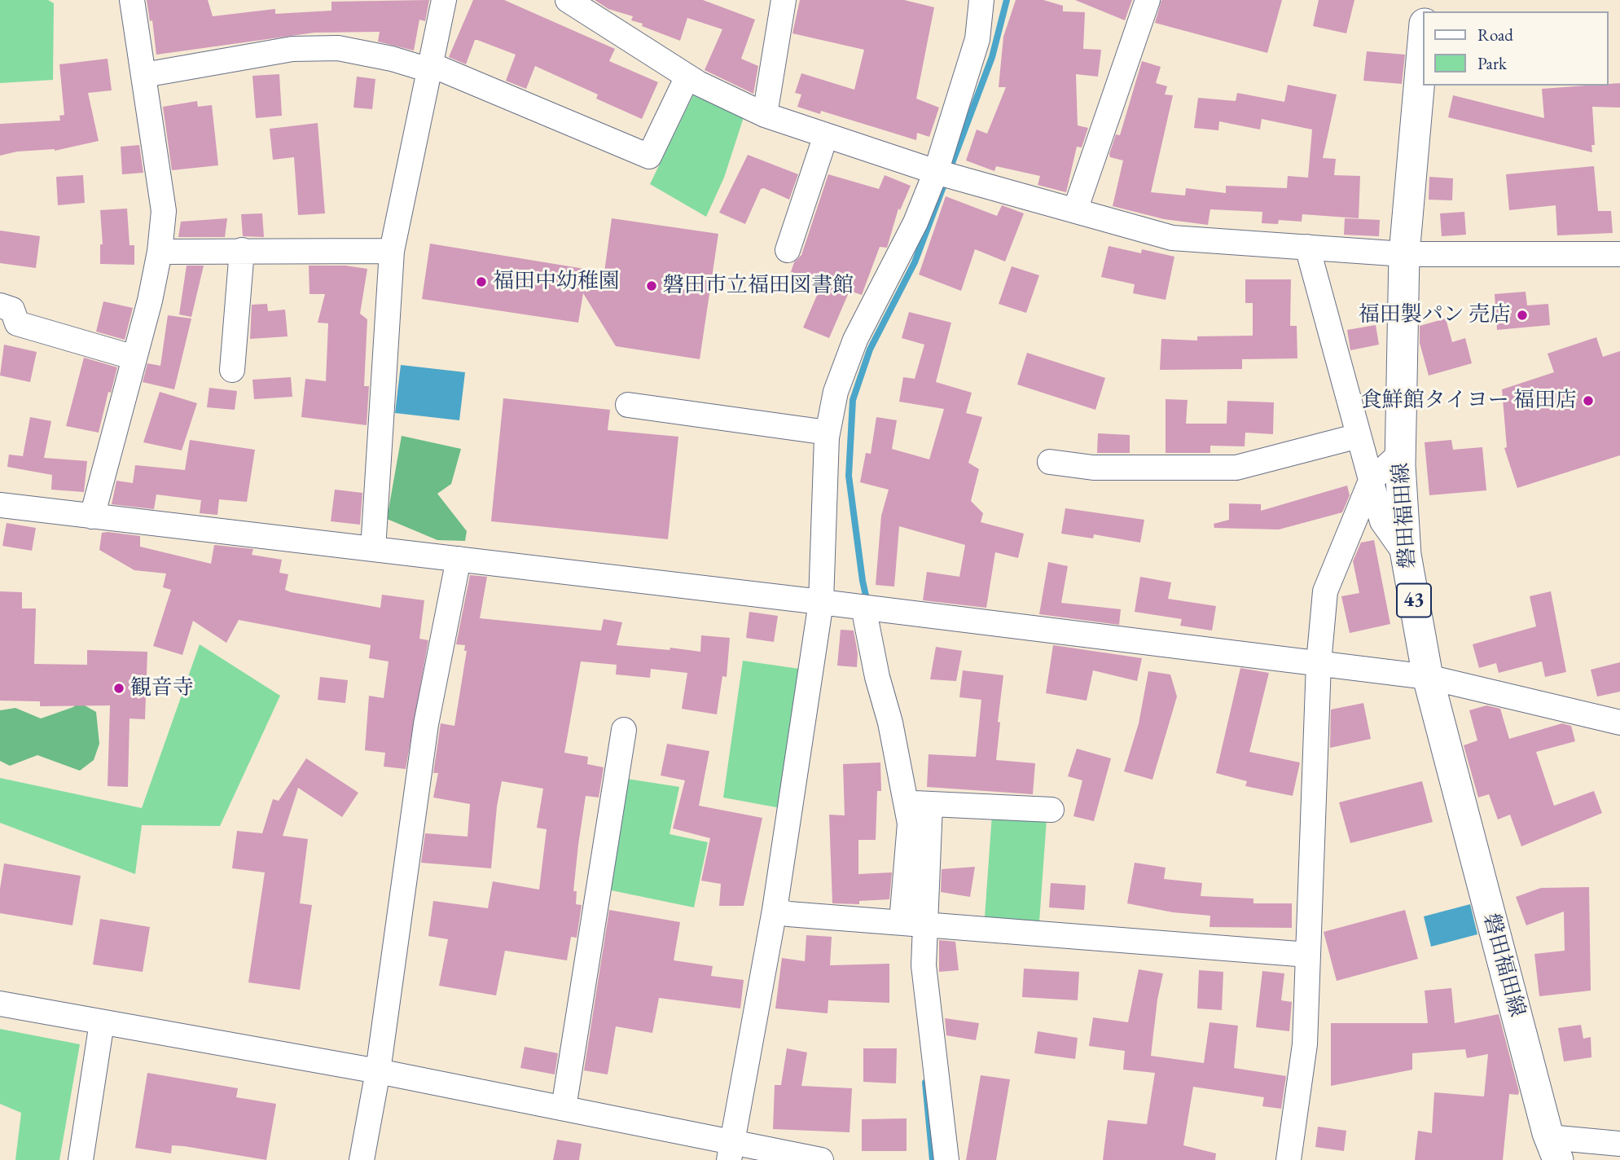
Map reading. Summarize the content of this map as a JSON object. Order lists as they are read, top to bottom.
{
  "streets": {
    "main road": ["磐田福田線", "43"]
  },
  "places": [
    "福田中幼稚園",
    "磐田市立福田図書館",
    "福田製パン 売店",
    "食鮮館タイヨー 福田店",
    "観音寺"
  ],
  "legend": ["Road", "Park"]
}
